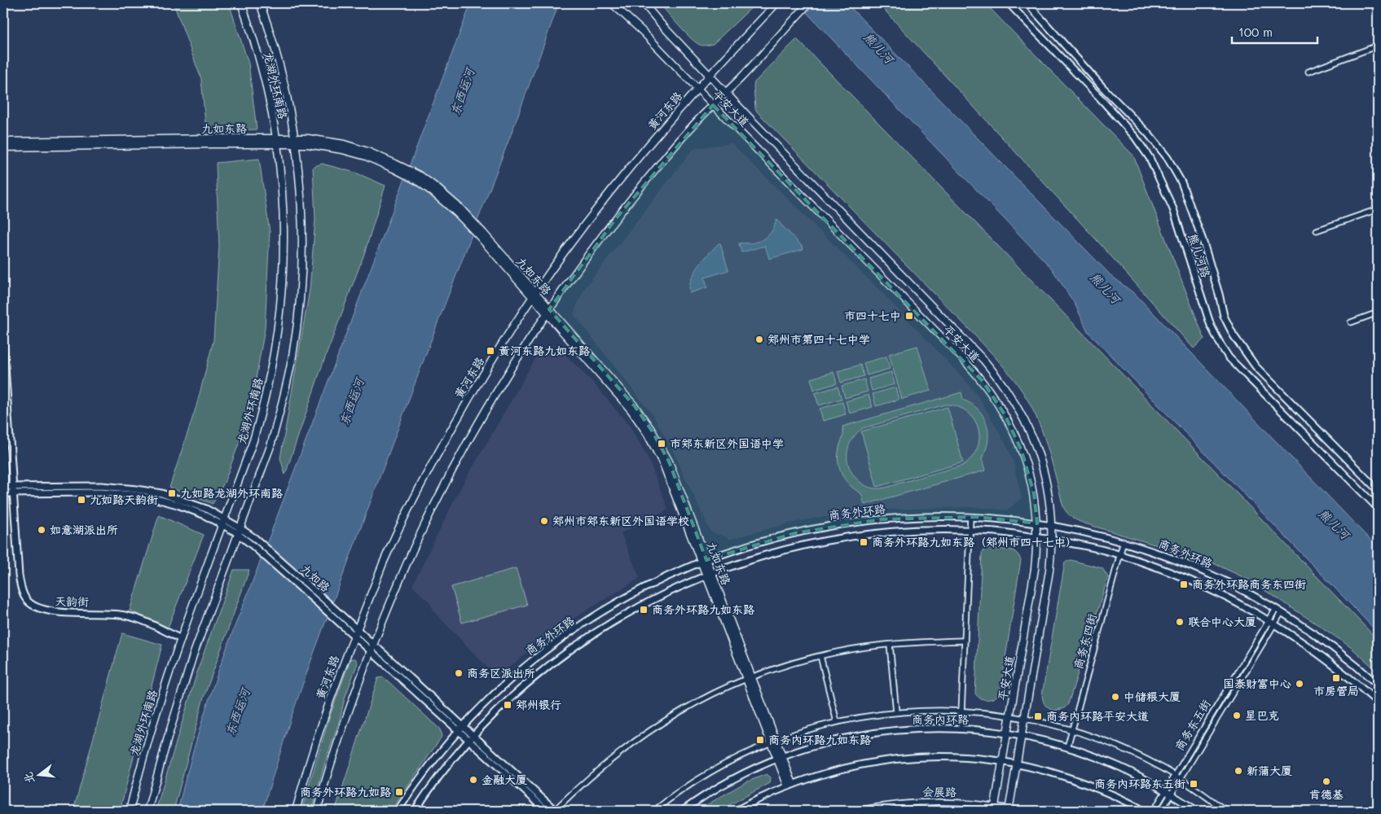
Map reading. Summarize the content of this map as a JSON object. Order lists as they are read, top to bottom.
{
  "streets": {
    "main road": [
      "龙湖外环南路",
      "平安大道",
      "黄河东路",
      "九如东路"
    ],
    "street": [
      "熊儿河路",
      "商务外环路",
      "九如路",
      "天韵街",
      "商务东四街",
      "商务内环路",
      "商务东五街",
      "会展路"
    ]
  },
  "crossings": [
    ["龙湖外环南路", "九如东路"],
    ["龙湖外环南路", "九如路"],
    ["龙湖外环南路", "天韵街"],
    ["平安大道", "黄河东路"],
    ["平安大道", "商务外环路"],
    ["平安大道", "商务内环路"],
    ["平安大道", "会展路"],
    ["黄河东路", "九如东路"],
    ["黄河东路", "九如路"],
    ["九如东路", "商务外环路"],
    ["九如东路", "商务内环路"],
    ["商务外环路", "九如路"],
    ["商务外环路", "商务东四街"],
    ["商务外环路", "商务东五街"],
    ["九如路", "天韵街"],
    ["商务东四街", "商务内环路"],
    ["商务内环路", "商务东五街"]
  ],
  "water": ["熊儿河", "东西运河"],
  "places": {
    "transit": [
      "市四十七中",
      "黄河东路九如东路",
      "市郑东新区外国语中学",
      "九如路龙湖外环南路",
      "九如路天韵街",
      "商务外环路九如东路（郑州市四十七中）",
      "商务外环路商务东四街",
      "商务外环路九如东路",
      "市房管局",
      "郑州银行",
      "商务内环路平安大道",
      "商务内环路九如东路",
      "商务内环路东五街",
      "商务外环路九如路"
    ],
    "other": [
      "郑州市第四十七中学",
      "郑州市郑东新区外国语学校",
      "如意湖派出所",
      "联合中心大厦",
      "商务区派出所",
      "国泰财富中心",
      "中储粮大厦",
      "星巴克",
      "新蒲大厦",
      "金融大厦",
      "肯德基"
    ]
  },
  "scale_bar": "100 m",
  "north": "left"
}
